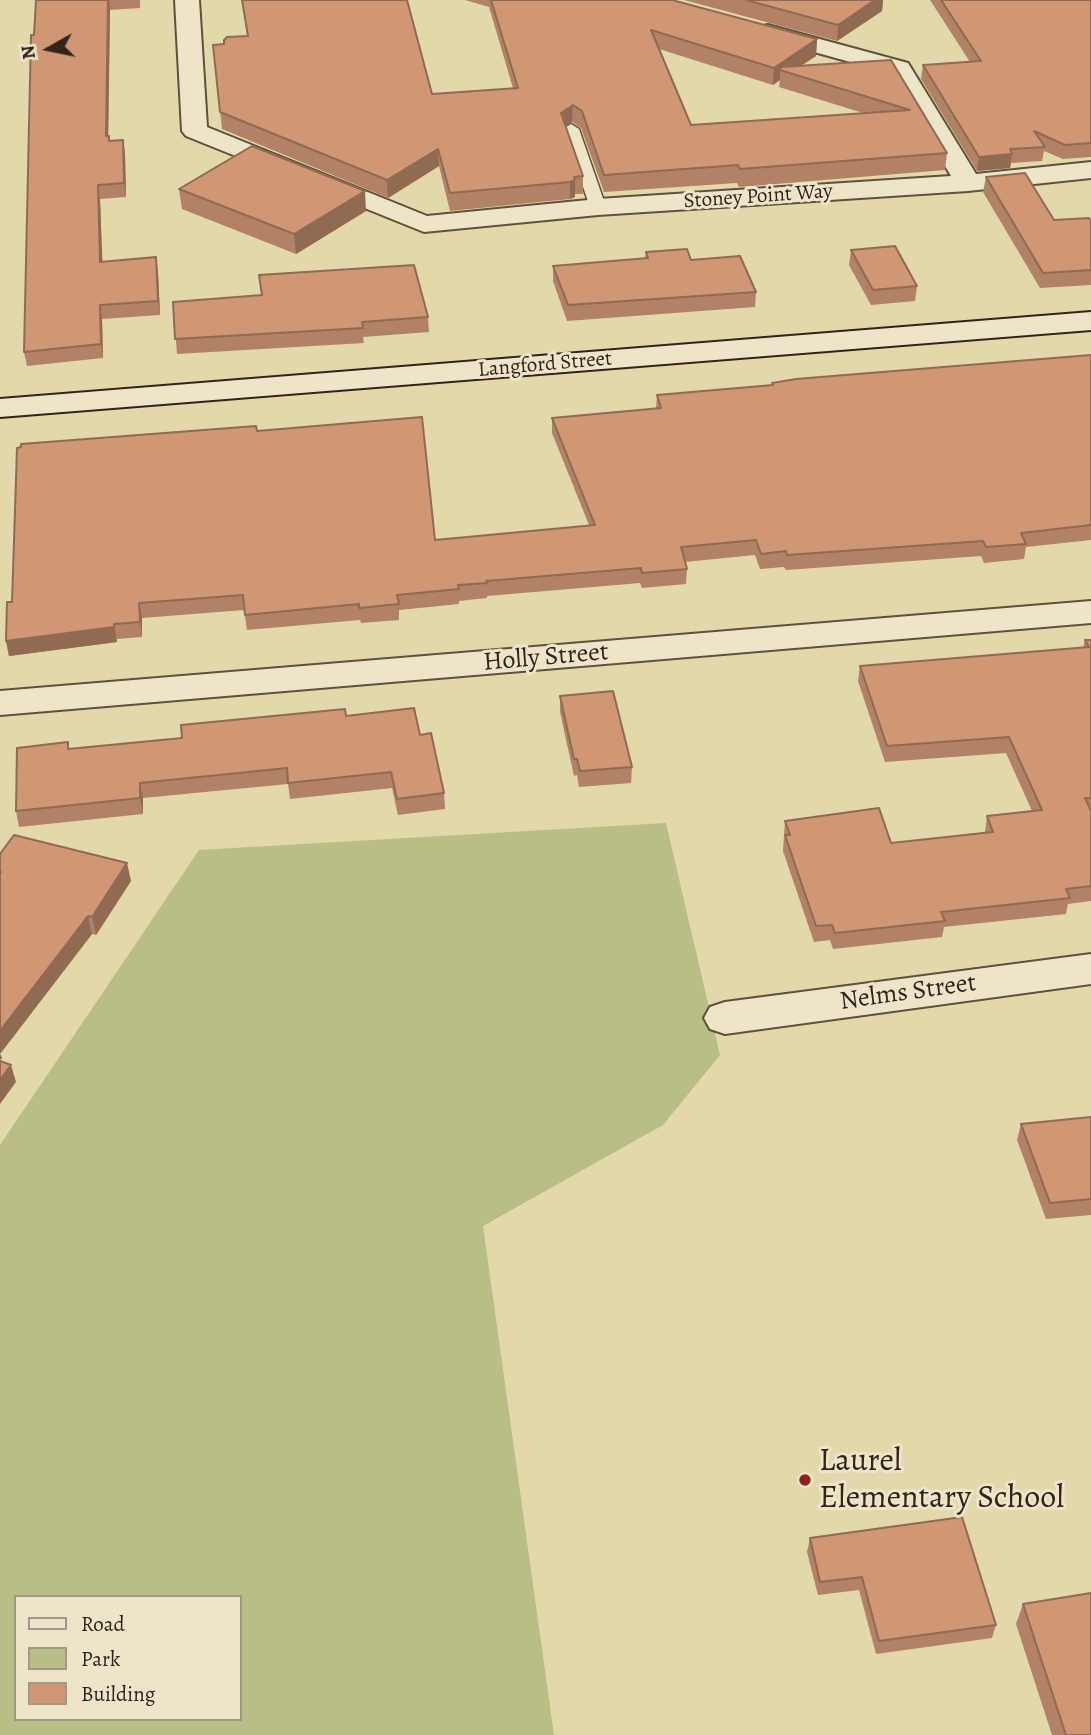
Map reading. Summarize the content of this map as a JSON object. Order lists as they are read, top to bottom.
{
  "streets": {
    "street": [
      "Stoney Point Way",
      "Langford Street",
      "Holly Street",
      "Nelms Street"
    ]
  },
  "places": ["Laurel Elementary School"],
  "legend": ["Road", "Park", "Building"],
  "north": "left"
}
